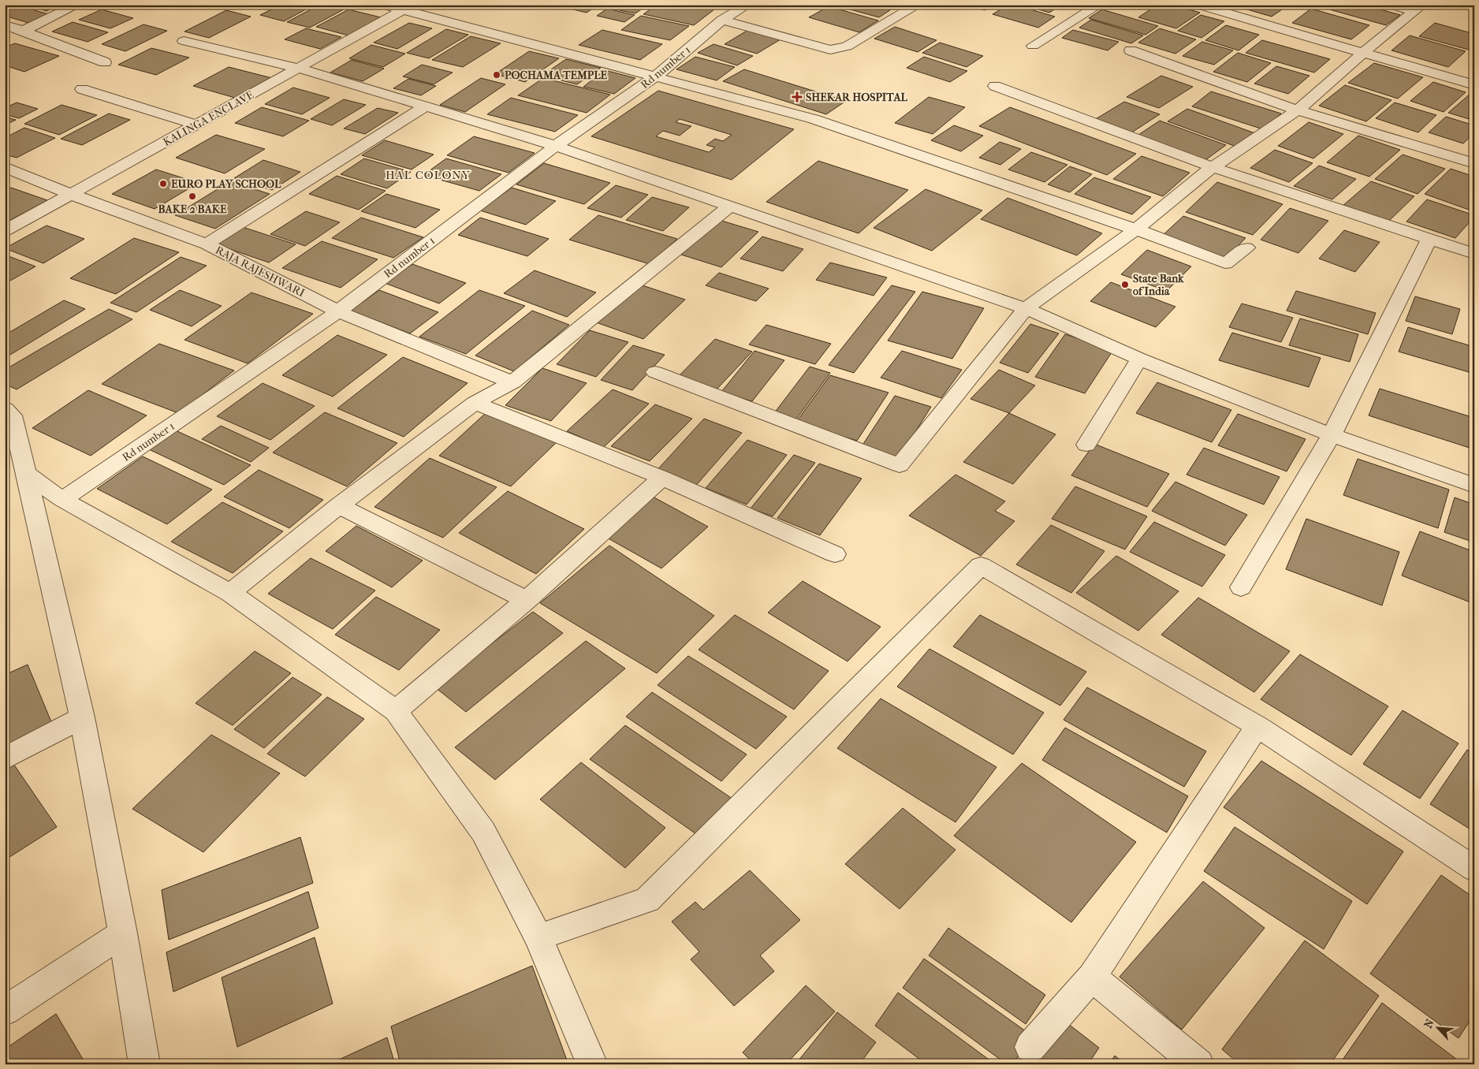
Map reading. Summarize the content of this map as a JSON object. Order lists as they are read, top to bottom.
{
  "streets": {
    "street": ["Rd number 1", "KALINGA ENCLAVE", "RAJA RAJESHWARI"]
  },
  "crossings": [
    ["Rd number 1", "RAJA RAJESHWARI"],
    ["KALINGA ENCLAVE", "RAJA RAJESHWARI"]
  ],
  "districts": ["HAL COLONY"],
  "places": {
    "other": [
      "POCHAMA TEMPLE",
      "EURO PLAY SCHOOL",
      "BAKE 2 BAKE",
      "State Bank of India"
    ],
    "health": ["SHEKAR HOSPITAL"]
  },
  "north": "top left"
}
